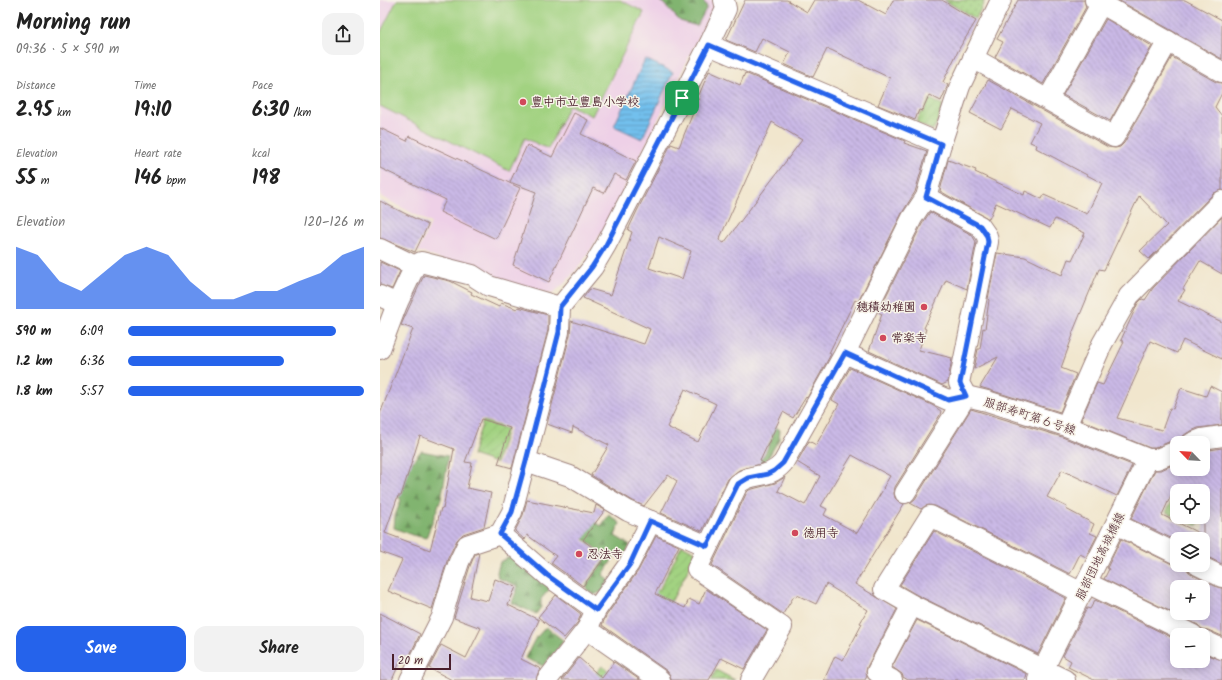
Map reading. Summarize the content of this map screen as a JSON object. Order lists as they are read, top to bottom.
{
  "streets": {
    "street": ["服部寿町第６号線", "服部団地高城橋線"]
  },
  "crossings": [
    ["服部寿町第６号線", "服部団地高城橋線"]
  ],
  "places": [
    "豊中市立豊島小学校",
    "穂積幼稚園",
    "常楽寺",
    "徳用寺",
    "忍法寺"
  ],
  "scale_bar": "20 m",
  "north": "top left",
  "page": {
    "heading": ["Morning run", "09:36 · 5 × 590 m"],
    "stats": [
      ["Distance", "2.95 km"],
      ["Time", "19:10"],
      ["Pace", "6:30 /km"],
      ["Elevation", "55 m"],
      ["Heart rate", "146 bpm"],
      ["kcal", "198"]
    ],
    "chart": ["Elevation", "120–126 m"],
    "list": [
      {
        "name": "590 m",
        "note": "6:09"
      },
      {
        "name": "1.2 km",
        "note": "6:36"
      },
      {
        "name": "1.8 km",
        "note": "5:57"
      }
    ],
    "map_buttons": ["+", "−"],
    "buttons": ["Save", "Share"],
    "scale": "20 m"
  }
}
